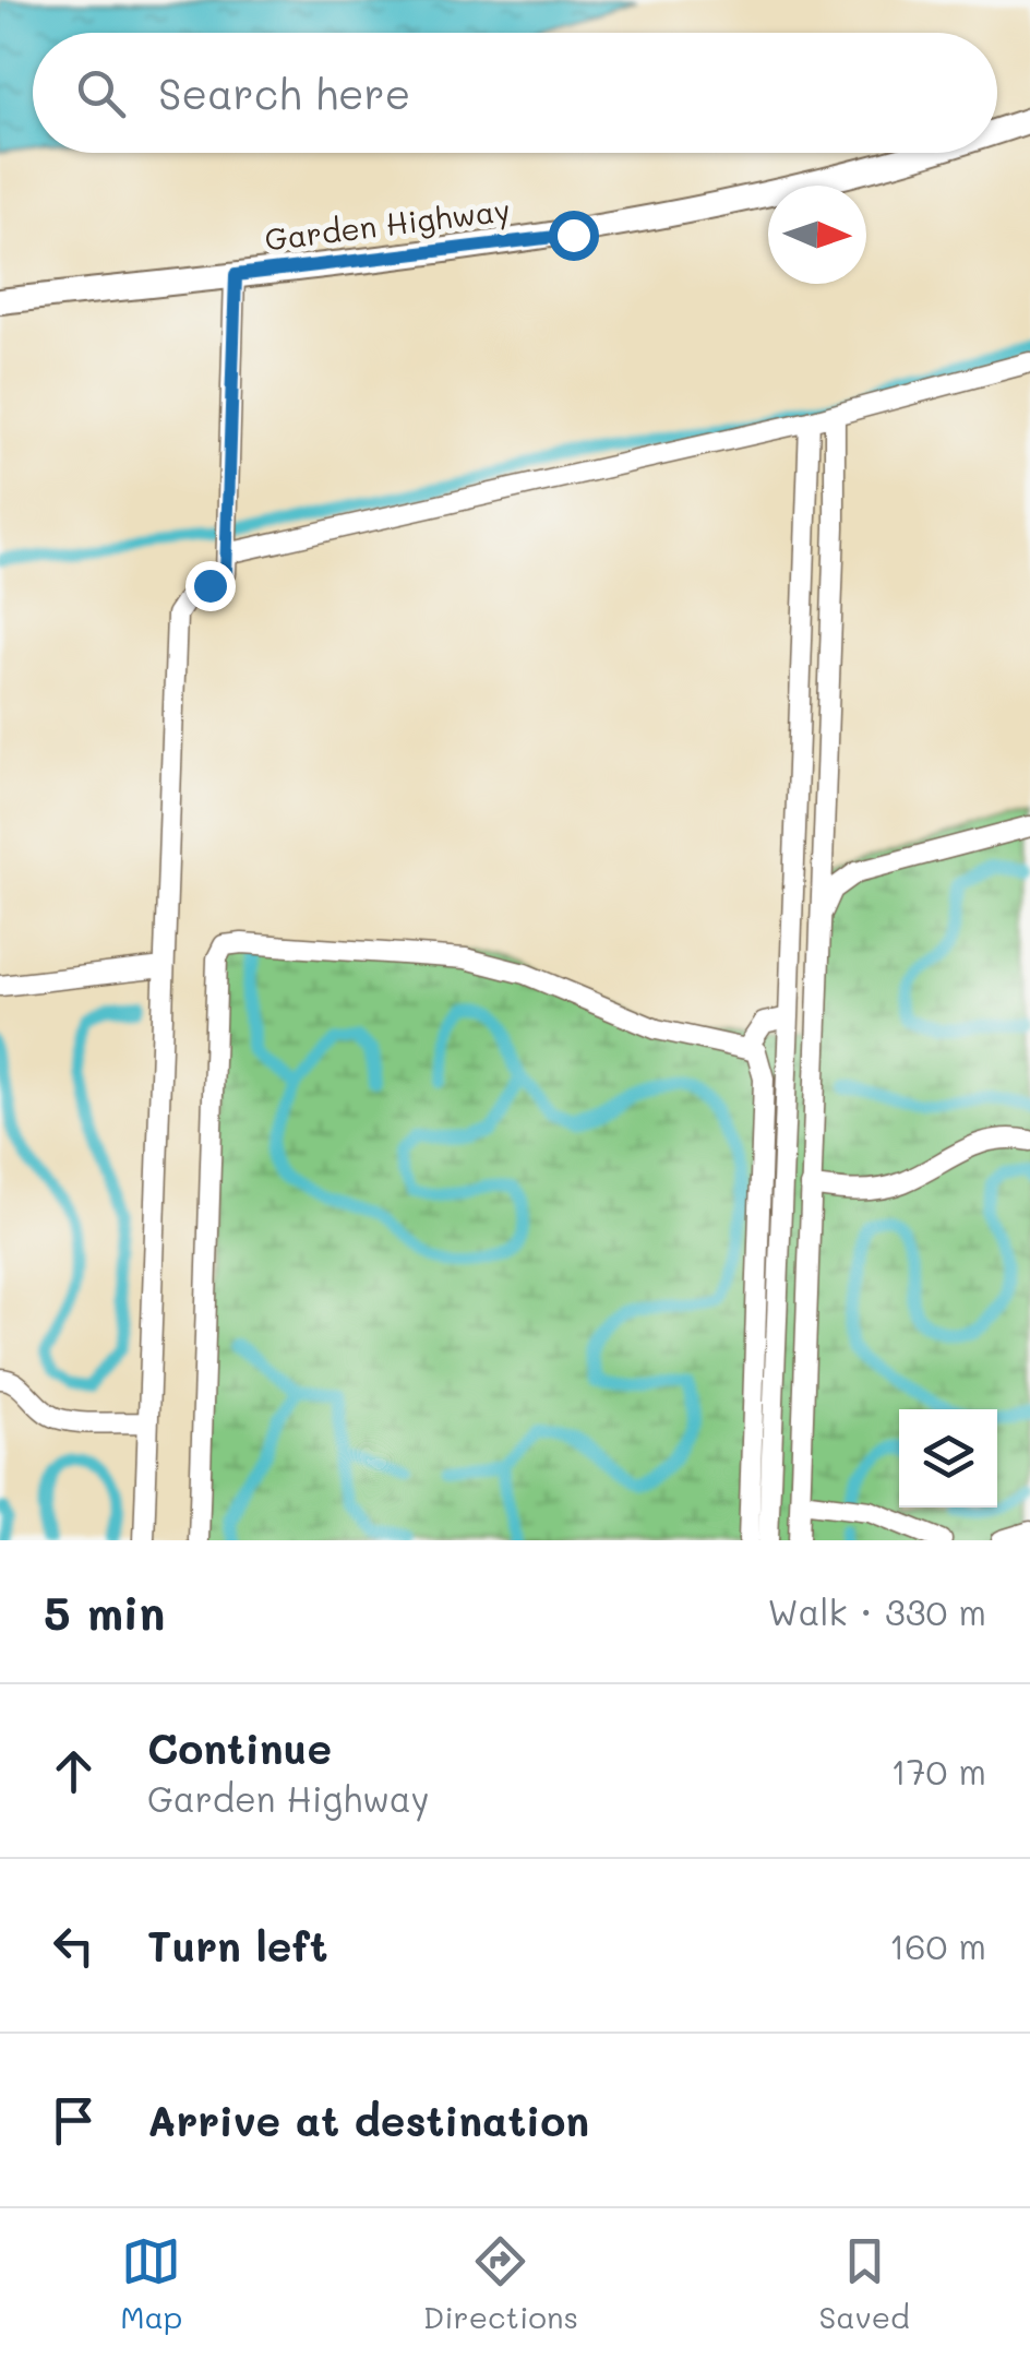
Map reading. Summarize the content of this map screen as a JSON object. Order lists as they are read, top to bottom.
{
  "streets": {
    "main road": ["Garden Highway"]
  },
  "north": "right",
  "page": {
    "search": "Search here",
    "heading": ["5 min", "Walk · 330 m"],
    "list": [
      ["Continue", "Garden Highway", "170 m"],
      ["Turn left", "160 m"],
      "Arrive at destination"
    ],
    "nav": ["Map", "Directions", "Saved"]
  }
}
